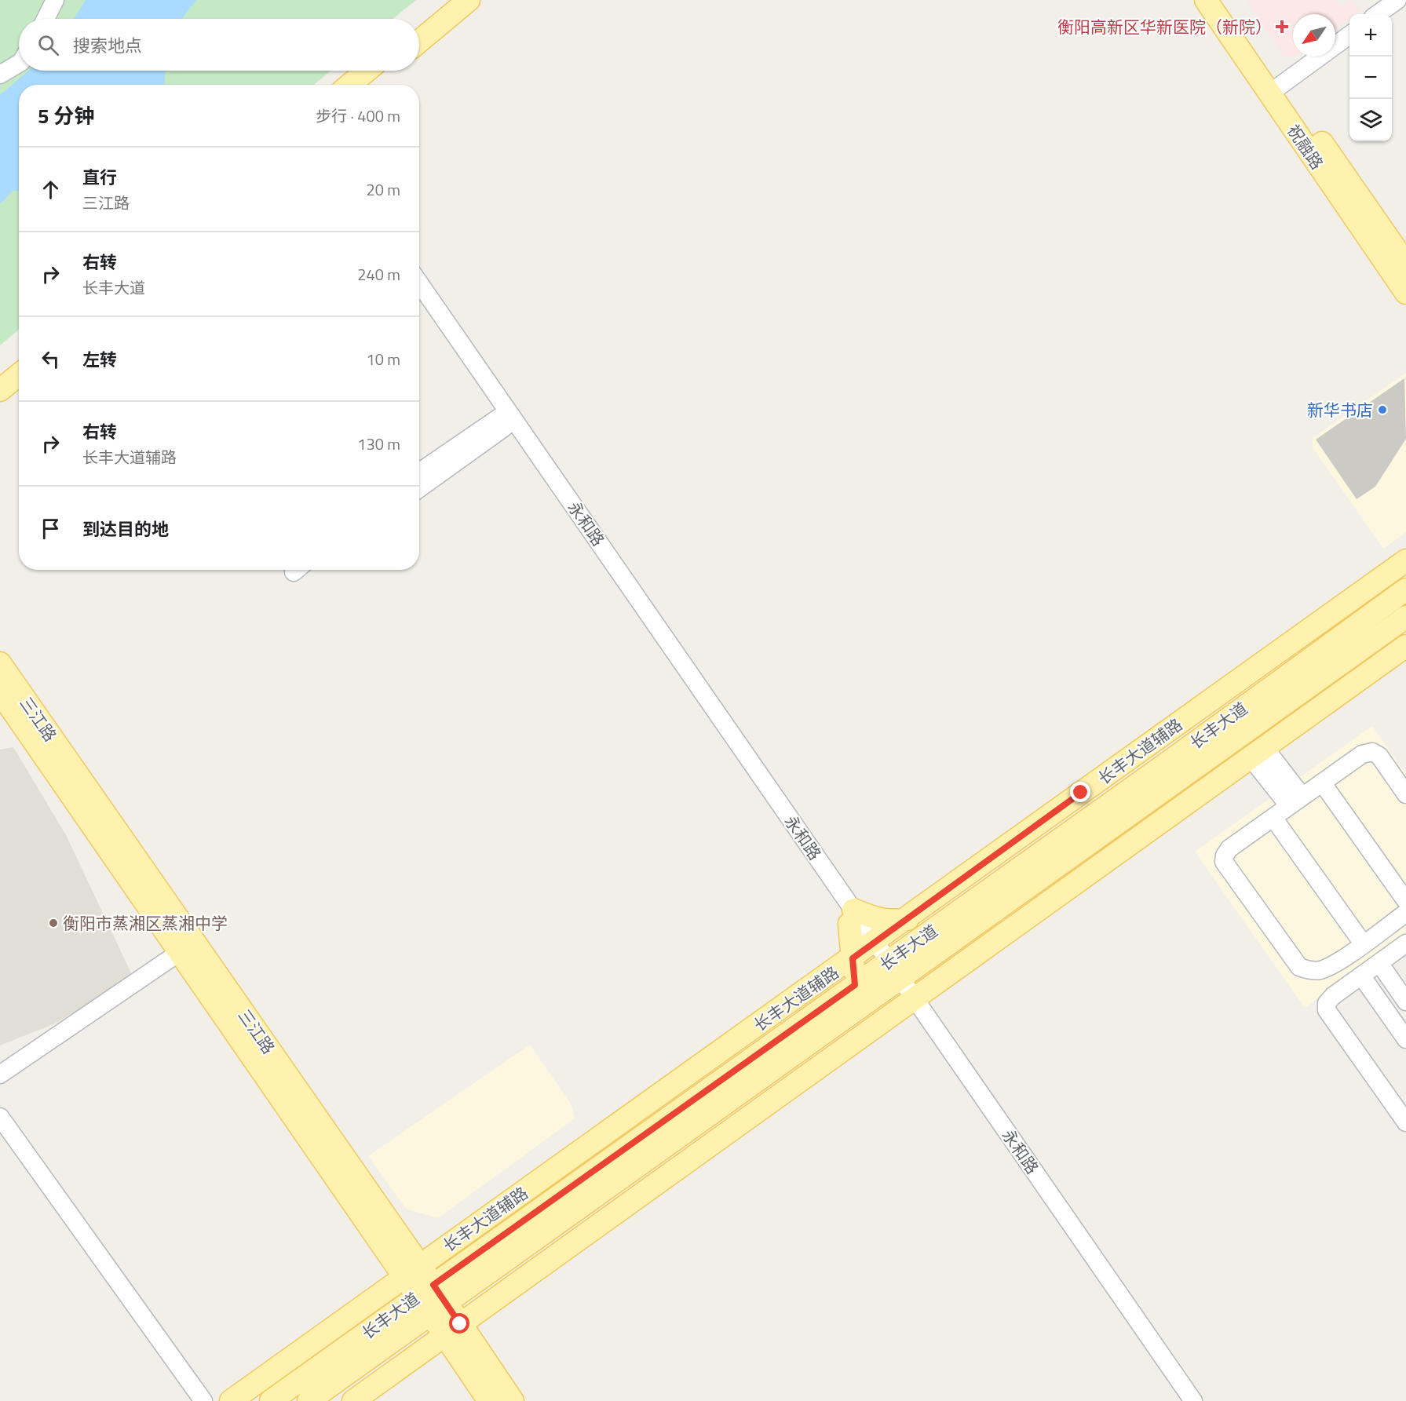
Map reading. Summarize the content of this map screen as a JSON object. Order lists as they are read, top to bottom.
{
  "streets": {
    "main road": [
      "祝融路",
      "三江路",
      "长丰大道",
      "长丰大道辅路"
    ],
    "street": ["永和路"]
  },
  "crossings": [
    ["永和路", "长丰大道"],
    ["永和路", "长丰大道辅路"],
    ["三江路", "长丰大道"],
    ["三江路", "长丰大道辅路"]
  ],
  "places": {
    "health": ["衡阳高新区华新医院（新院）"],
    "other": ["新华书店", "衡阳市蒸湘区蒸湘中学"]
  },
  "north": "bottom left",
  "page": {
    "map_buttons": ["+", "−"],
    "search": "搜索地点",
    "heading": ["5 分钟", "步行 · 400 m"],
    "list": [
      ["直行", "三江路", "20 m"],
      ["右转", "长丰大道", "240 m"],
      ["左转", "10 m"],
      ["右转", "长丰大道辅路", "130 m"],
      "到达目的地"
    ]
  }
}
